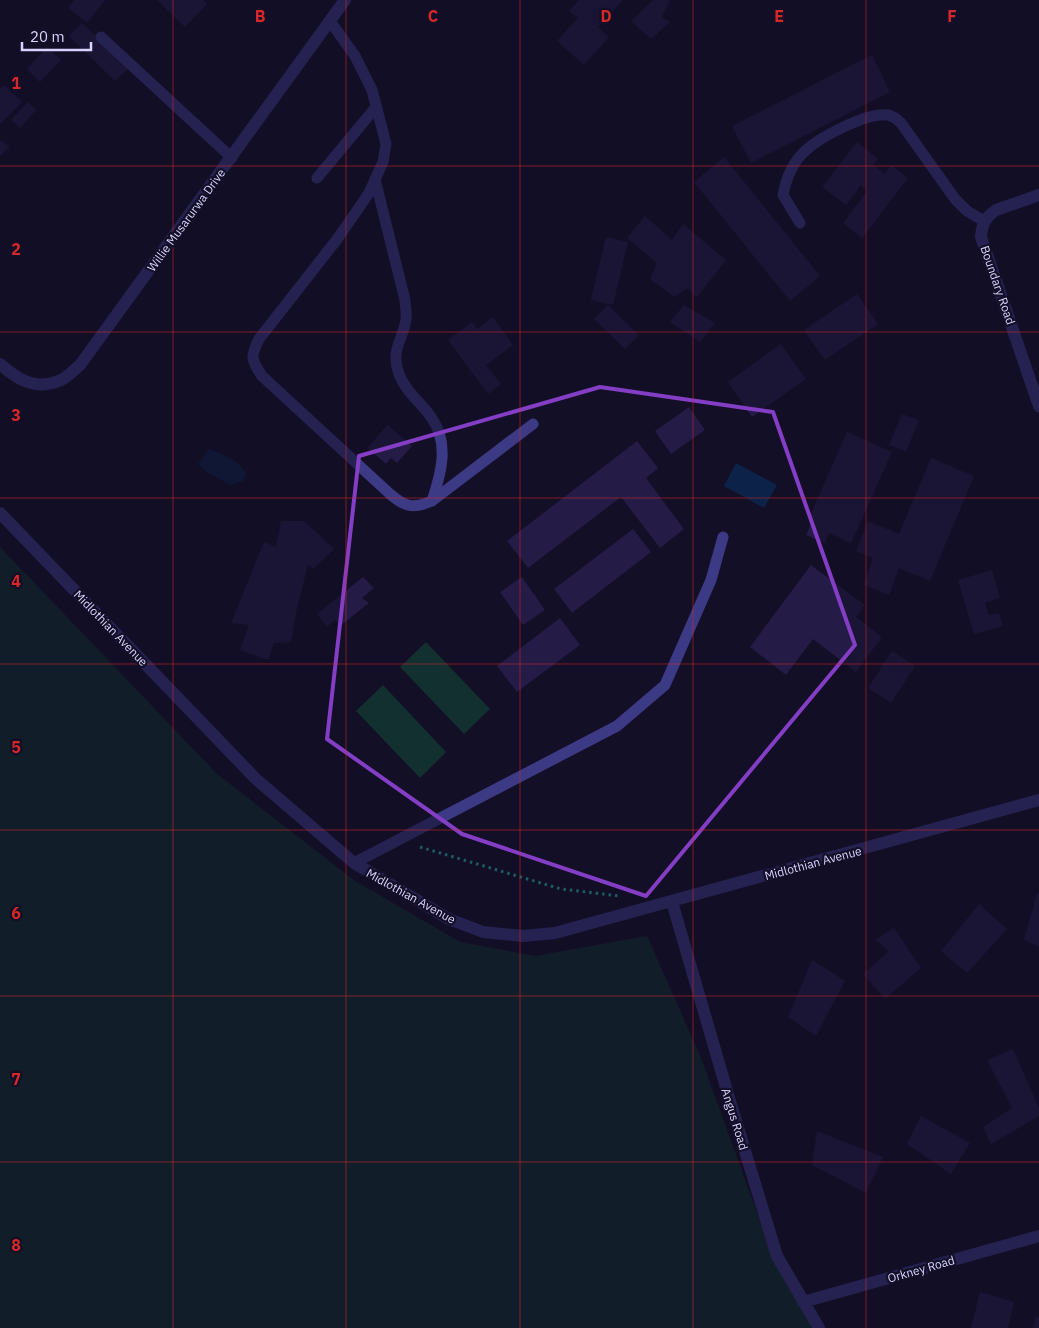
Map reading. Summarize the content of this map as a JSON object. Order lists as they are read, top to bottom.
{
  "streets": {
    "street": [
      "Willie Musarurwa Drive",
      "Boundary Road",
      "Midlothian Avenue",
      "Angus Road",
      "Orkney Road"
    ]
  },
  "crossings": [
    ["Midlothian Avenue", "Angus Road"],
    ["Angus Road", "Orkney Road"]
  ],
  "scale_bar": "20 m",
  "grid": {
    "columns": [
      "B",
      "C",
      "D",
      "E",
      "F"
    ],
    "rows": [
      "1",
      "2",
      "3",
      "4",
      "5",
      "6",
      "7",
      "8"
    ]
  }
}
